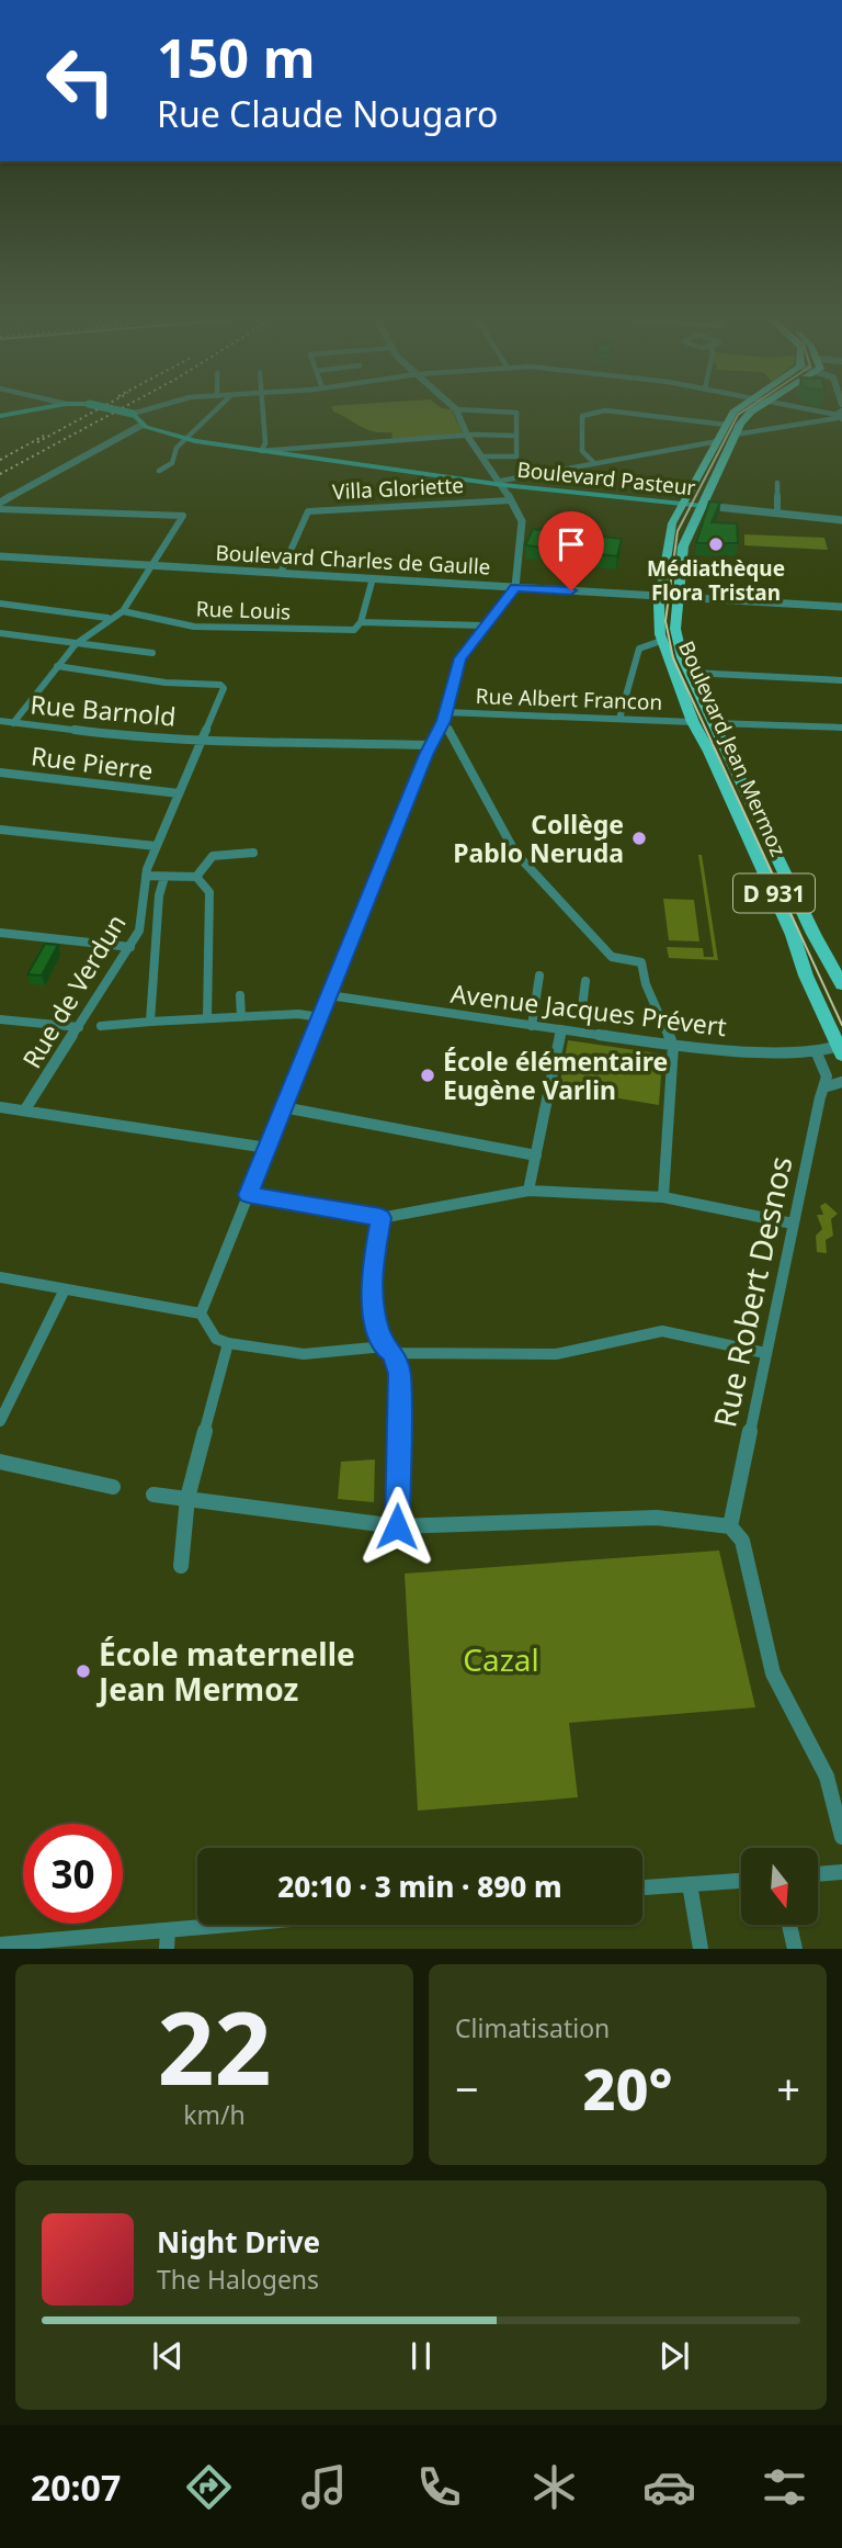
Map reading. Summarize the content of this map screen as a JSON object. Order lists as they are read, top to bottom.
{
  "streets": {
    "main road": ["Boulevard Pasteur", "Boulevard Jean Mermoz", "D 931"],
    "street": [
      "Villa Gloriette",
      "Boulevard Charles de Gaulle",
      "Rue Louis",
      "Rue Albert Francon",
      "Rue Barnold",
      "Rue Pierre",
      "Rue de Verdun",
      "Avenue Jacques Prévert",
      "Rue Robert Desnos"
    ]
  },
  "crossings": [
    ["Boulevard Pasteur", "Boulevard Jean Mermoz"],
    ["Villa Gloriette", "Boulevard Charles de Gaulle"],
    ["Boulevard Charles de Gaulle", "Boulevard Jean Mermoz"],
    ["Rue Albert Francon", "Boulevard Jean Mermoz"],
    ["Rue Barnold", "Rue de Verdun"],
    ["Boulevard Jean Mermoz", "Avenue Jacques Prévert"],
    ["Rue Pierre", "Rue de Verdun"]
  ],
  "parks": ["Cazal"],
  "places": [
    "Médiathèque Flora Tristan",
    "Collège Pablo Neruda",
    "École élémentaire Eugène Varlin",
    "École maternelle Jean Mermoz"
  ],
  "north": "bottom",
  "page": {
    "turn": ["150 m", "Rue Claude Nougaro"],
    "limit": "30",
    "trip": "20:10 · 3 min · 890 m",
    "tile": [
      ["22", "km/h"],
      "Climatisation"
    ],
    "heat": ["−", "20°", "+"],
    "song": ["Night Drive", "The Halogens"],
    "tabs": "20:07"
  }
}
